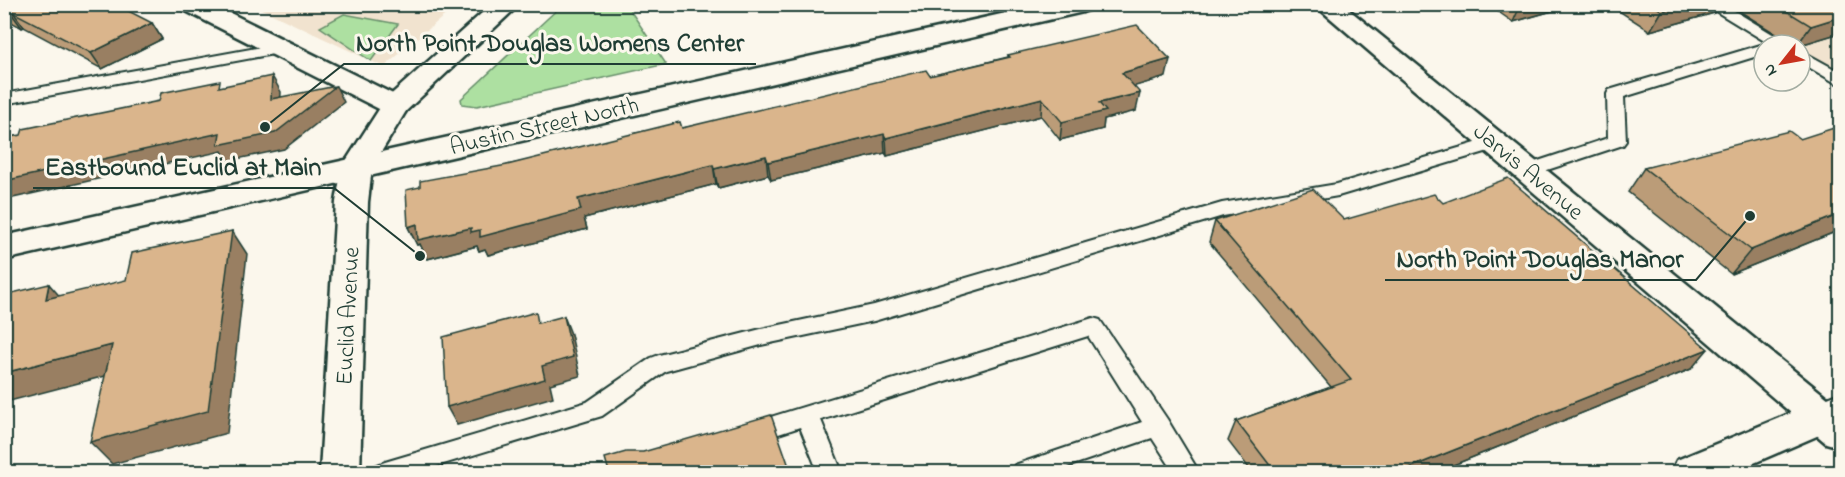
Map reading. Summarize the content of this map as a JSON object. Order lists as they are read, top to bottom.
{
  "streets": {
    "street": ["Austin Street North", "Jarvis Avenue", "Euclid Avenue"]
  },
  "crossings": [
    ["Austin Street North", "Euclid Avenue"]
  ],
  "places": ["North Point Douglas Womens Center", "North Point Douglas Manor", "Eastbound Euclid at Main"],
  "north": "bottom left"
}
